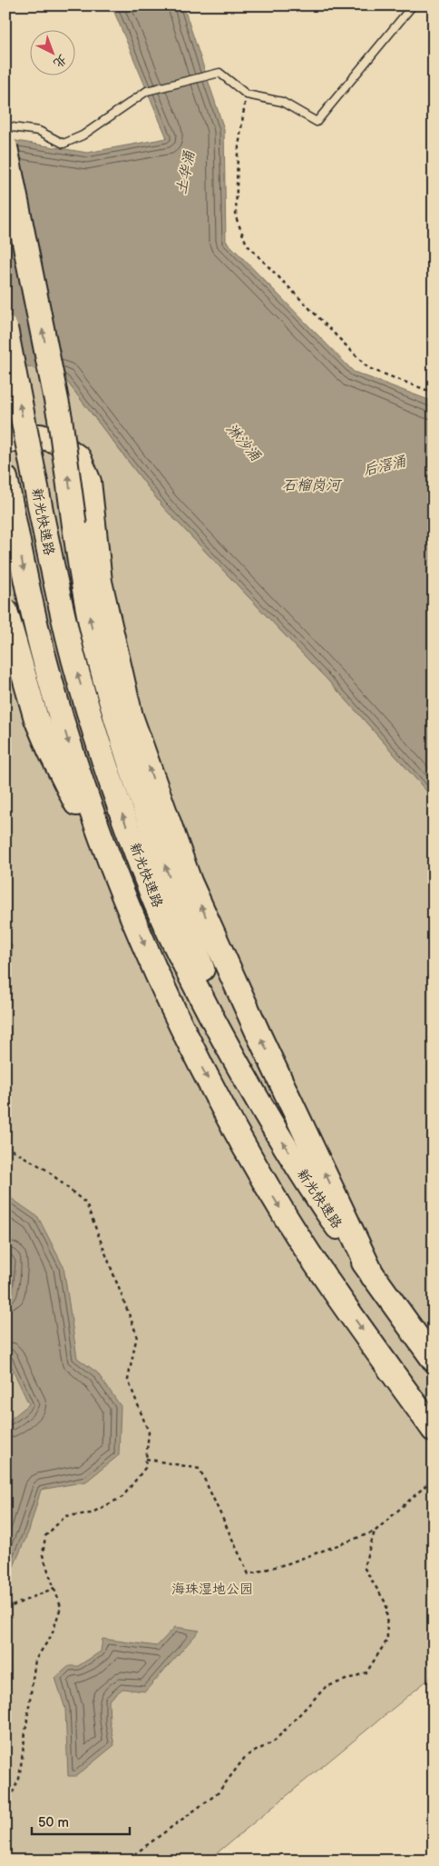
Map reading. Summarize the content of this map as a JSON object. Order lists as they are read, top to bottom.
{
  "streets": {
    "highway": ["新光快速路"]
  },
  "water": [
    "土华涌",
    "淋沙涌",
    "后滘涌",
    "石榴岗河"
  ],
  "parks": ["海珠湿地公园"],
  "scale_bar": "50 m",
  "north": "bottom right"
}
